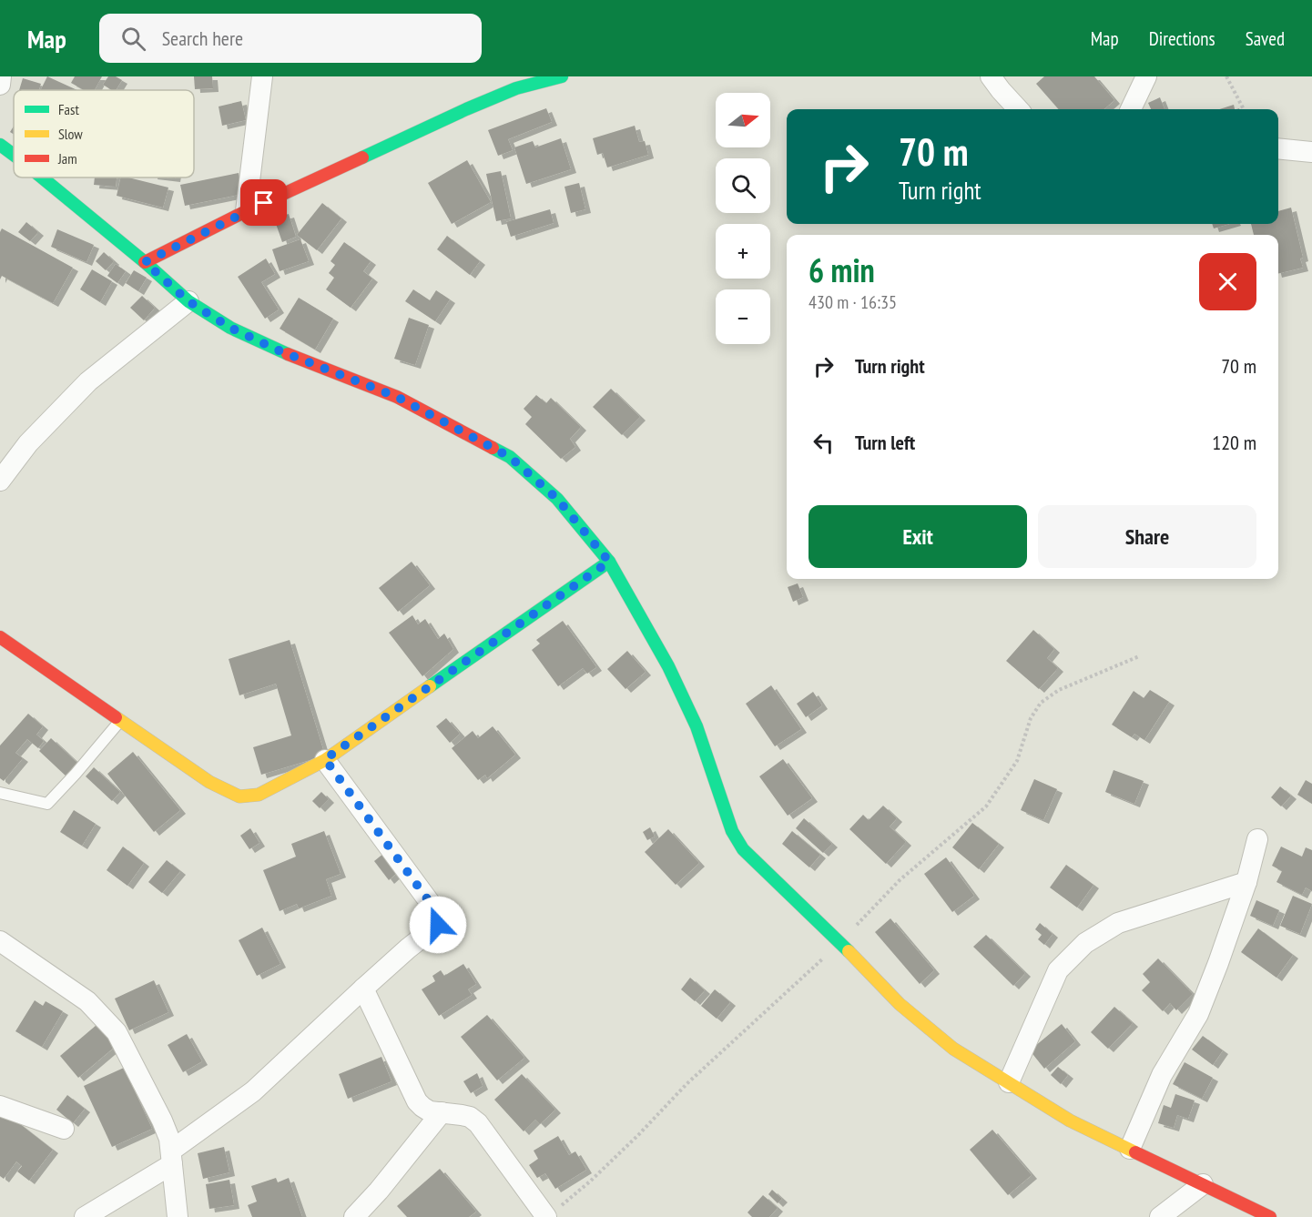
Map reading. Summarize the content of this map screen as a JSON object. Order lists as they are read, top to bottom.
{
  "legend": ["Fast", "Slow", "Jam"],
  "north": "right",
  "page": {
    "header": "Map",
    "search": "Search here",
    "nav": ["Map", "Directions", "Saved"],
    "map_buttons": ["+", "−"],
    "turn": ["70 m", "Turn right"],
    "heading": ["6 min", "430 m · 16:35"],
    "list": [
      {
        "name": "Turn right",
        "value": "70 m"
      },
      {
        "name": "Turn left",
        "value": "120 m"
      }
    ],
    "buttons": ["Exit", "Share"]
  }
}
